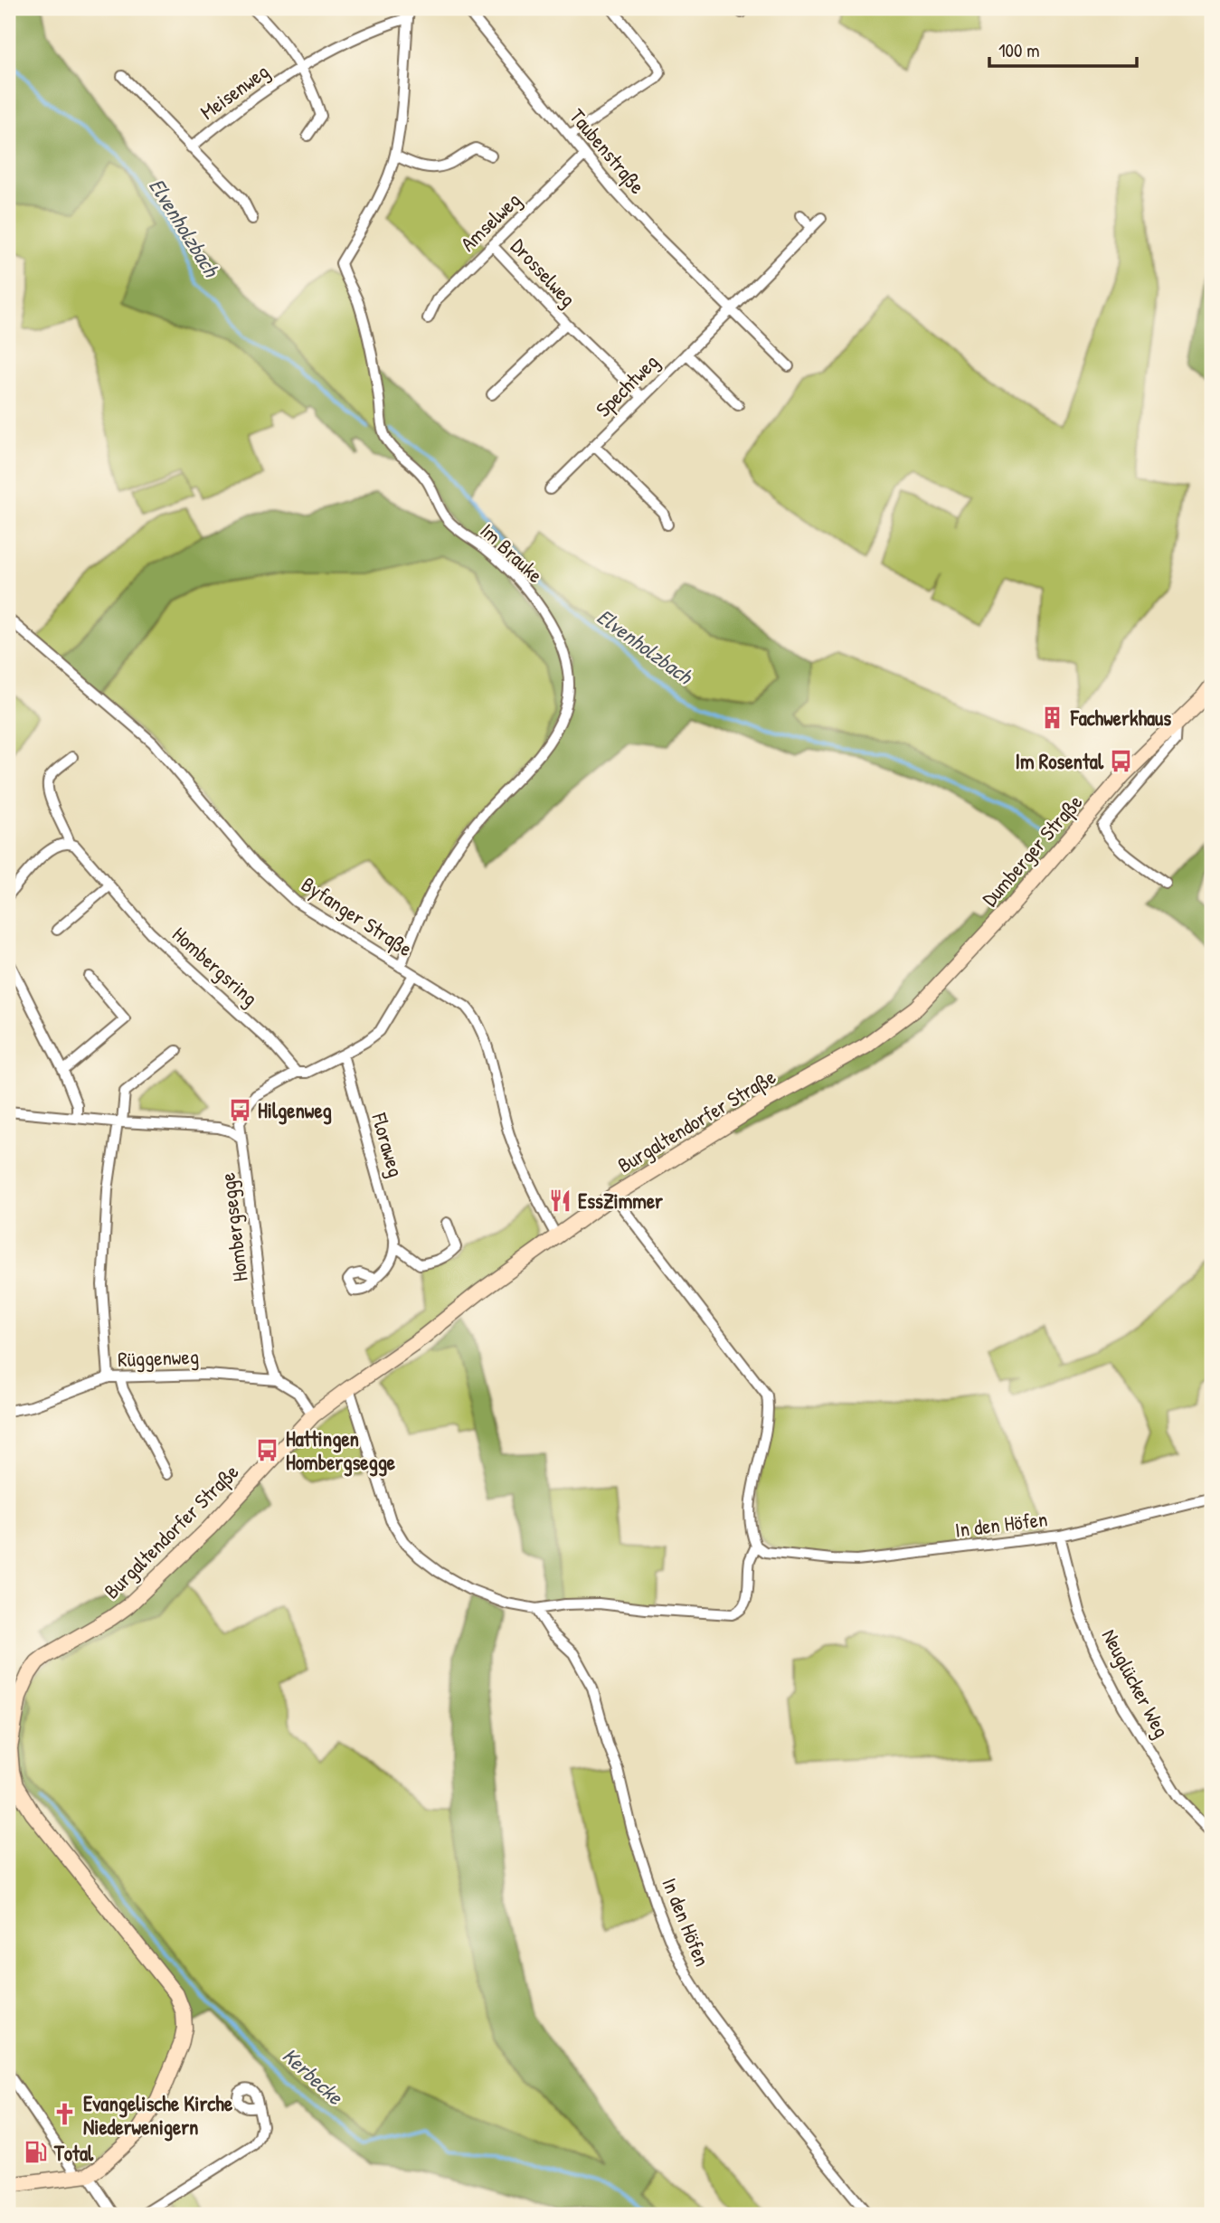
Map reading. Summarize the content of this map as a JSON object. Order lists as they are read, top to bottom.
{
  "streets": {
    "main road": ["Dumberger Straße", "Burgaltendorfer Straße"],
    "street": [
      "Meisenweg",
      "Taubenstraße",
      "Amselweg",
      "Drosselweg",
      "Spechtweg",
      "Im Brauke",
      "Byfanger Straße",
      "Hombergsring",
      "Floraweg",
      "Hombergsegge",
      "Rüggenweg",
      "In den Höfen",
      "Neuglücker Weg"
    ]
  },
  "crossings": [
    ["Meisenweg", "Im Brauke"],
    ["Taubenstraße", "Amselweg"],
    ["Taubenstraße", "Spechtweg"],
    ["Amselweg", "Drosselweg"],
    ["Drosselweg", "Spechtweg"],
    ["Im Brauke", "Byfanger Straße"],
    ["Dumberger Straße", "Burgaltendorfer Straße"],
    ["Byfanger Straße", "Burgaltendorfer Straße"],
    ["Hombergsegge", "Rüggenweg"],
    ["In den Höfen", "Neuglücker Weg"]
  ],
  "water": ["Elvenholzbach", "Kerbecke"],
  "places": {
    "building": ["Fachwerkhaus"],
    "bus stop": ["Im Rosental", "Hilgenweg", "Hattingen Hombergsegge"],
    "restaurant": ["EssZimmer"],
    "church": ["Evangelische Kirche Niederwenigern"],
    "fuel station": ["Total"]
  },
  "scale_bar": "100 m"
}
